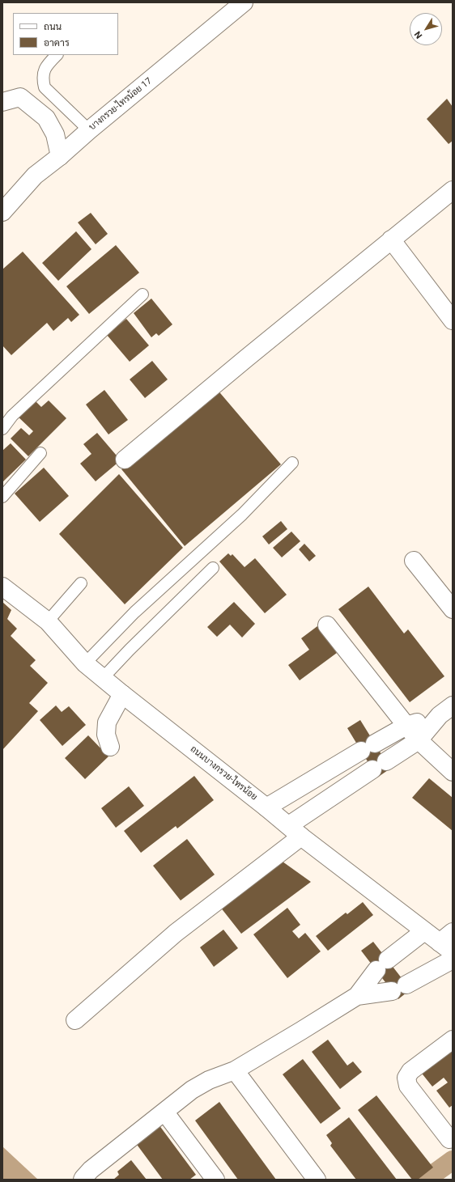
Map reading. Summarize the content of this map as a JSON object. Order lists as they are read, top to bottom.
{
  "streets": {
    "street": ["บางกรวย-ไทรน้อย 17", "ถนนบางกรวย-ไทรน้อย"]
  },
  "legend": ["ถนน", "อาคาร"],
  "north": "bottom left"
}
